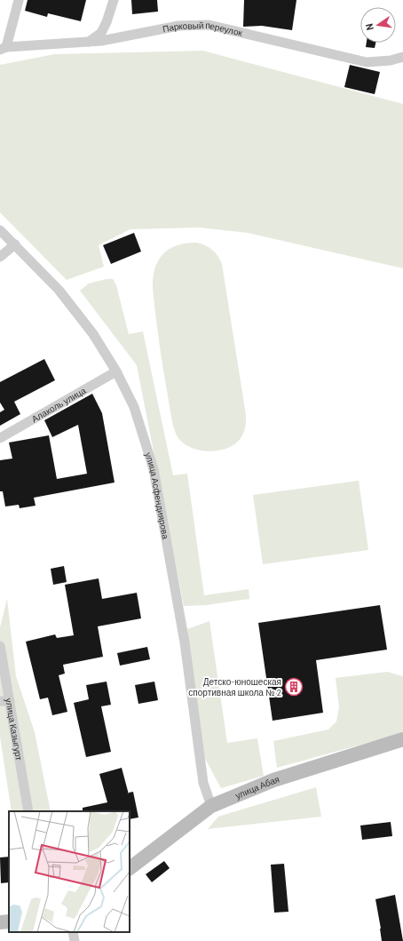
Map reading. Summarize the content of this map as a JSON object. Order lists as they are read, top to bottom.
{
  "streets": {
    "street": [
      "Парковый переулок",
      "Алаколь улица",
      "улица Асфендиярова",
      "улица Казыгурт",
      "улица Абая"
    ]
  },
  "crossings": [
    ["Алаколь улица", "улица Асфендиярова"],
    ["улица Асфендиярова", "улица Абая"]
  ],
  "places": {
    "building": ["Детско-юношеская спортивная школа № 2"]
  },
  "north": "left"
}
